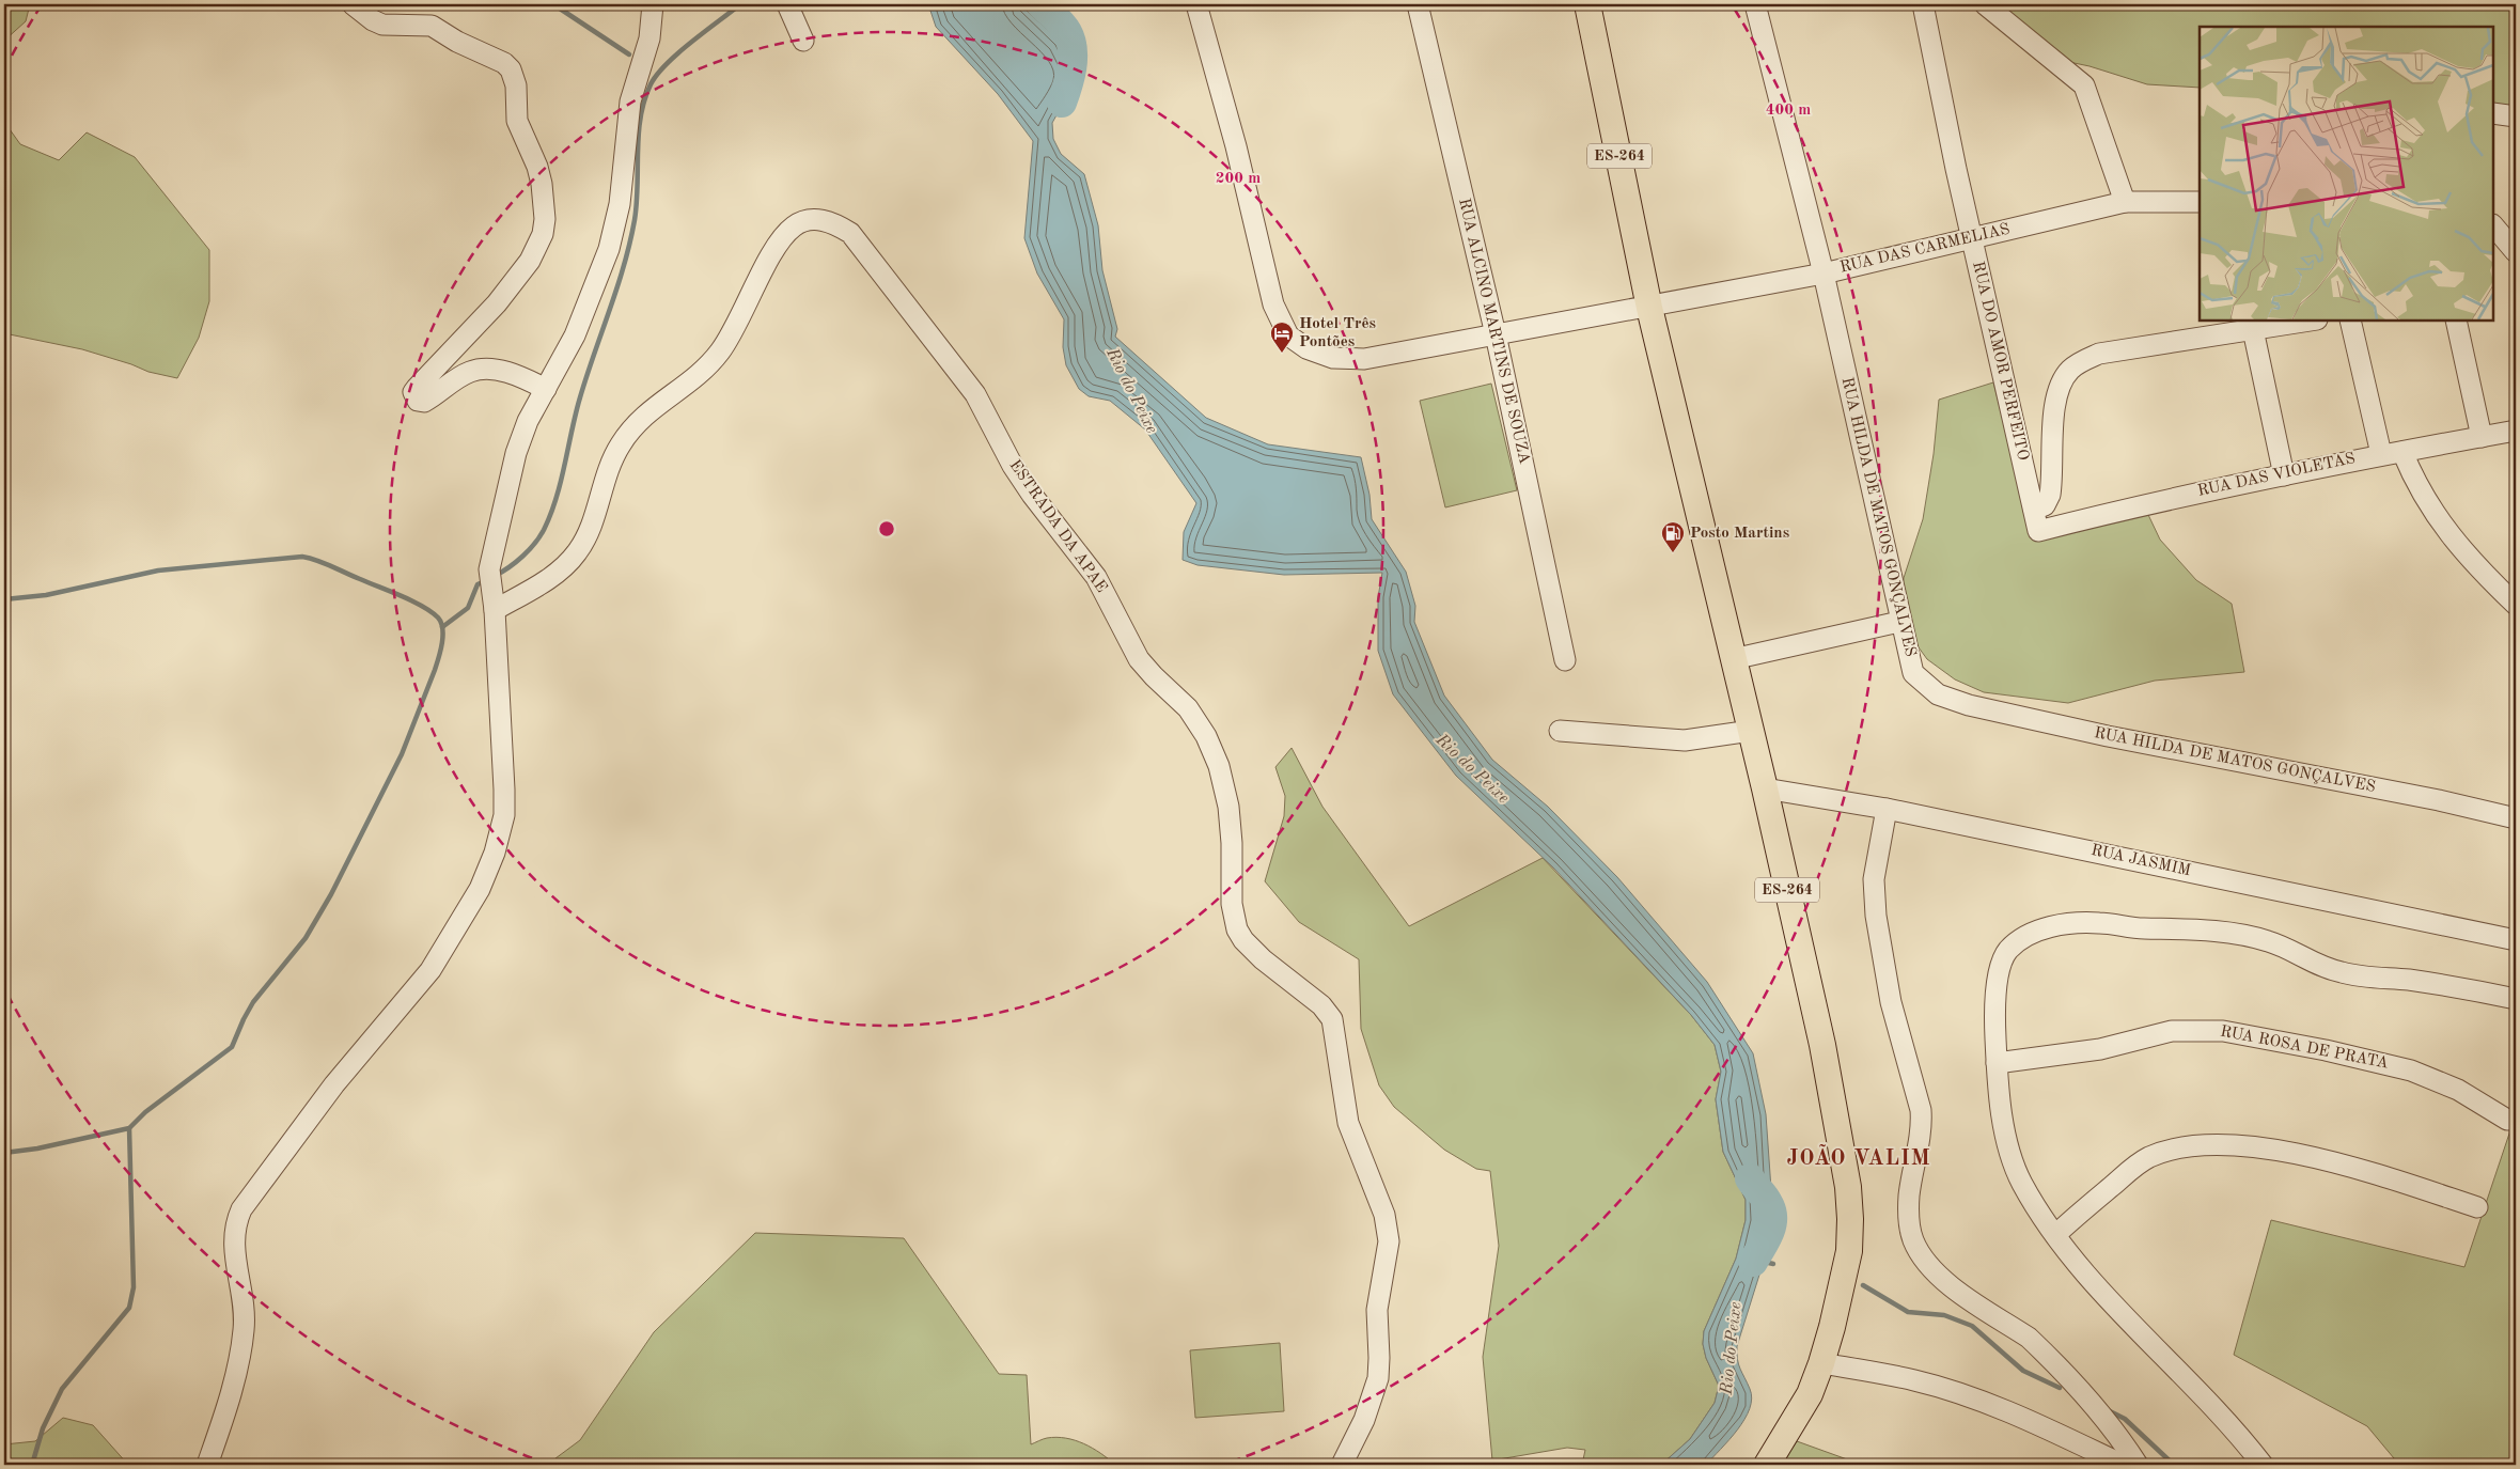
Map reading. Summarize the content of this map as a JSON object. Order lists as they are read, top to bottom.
{
  "streets": {
    "main road": ["ES-264"],
    "street": [
      "RUA DAS CARMELIAS",
      "RUA ALCINO MARTINS DE SOUZA",
      "RUA DO AMOR PERFEITO",
      "RUA DAS VIOLETAS",
      "RUA HILDA DE MATOS GONÇALVES",
      "ESTRADA DA APAE",
      "RUA JASMIM",
      "RUA ROSA DE PRATA"
    ]
  },
  "crossings": [
    ["ES-264", "RUA DAS CARMELIAS"],
    ["ES-264", "RUA JASMIM"],
    ["RUA DAS CARMELIAS", "RUA ALCINO MARTINS DE SOUZA"],
    ["RUA DAS CARMELIAS", "RUA DO AMOR PERFEITO"],
    ["RUA DAS CARMELIAS", "RUA HILDA DE MATOS GONÇALVES"],
    ["RUA DO AMOR PERFEITO", "RUA DAS VIOLETAS"]
  ],
  "districts": ["JOÃO VALIM"],
  "water": ["Rio do Peixe"],
  "places": {
    "hotel": ["Hotel Três Pontões"],
    "fuel station": ["Posto Martins"]
  },
  "rings": ["400 m", "200 m"]
}
